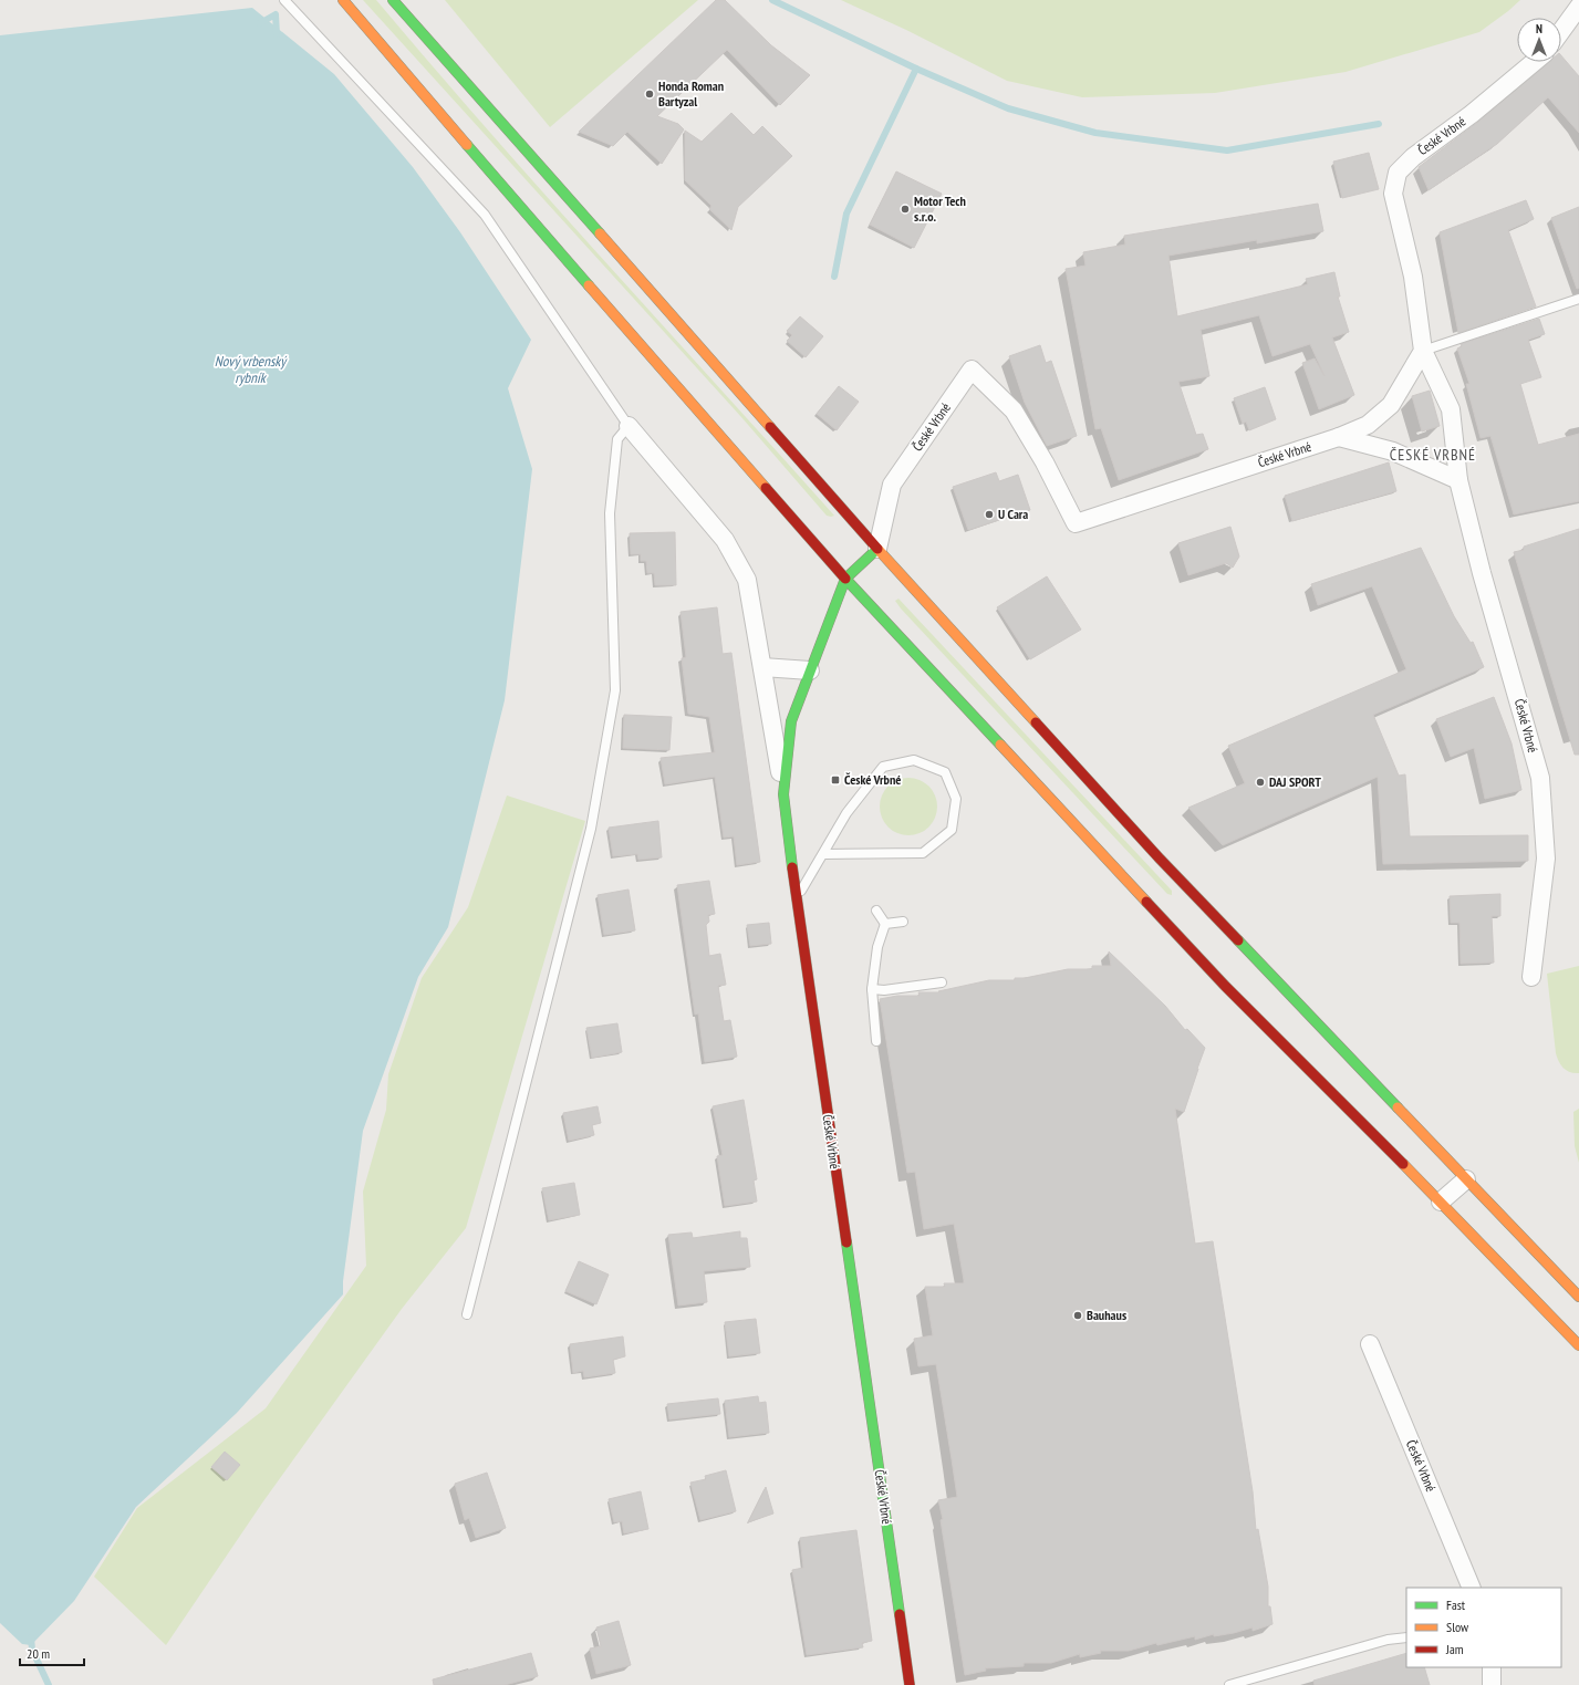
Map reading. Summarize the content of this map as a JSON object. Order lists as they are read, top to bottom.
{
  "streets": {
    "main road": ["České Vrbné"]
  },
  "districts": ["ČESKÉ VRBNÉ"],
  "water": ["Nový vrbenský rybník"],
  "places": {
    "other": [
      "Honda Roman Bartyzal",
      "Motor Tech s.r.o.",
      "U Cara",
      "DAJ SPORT",
      "Bauhaus"
    ],
    "transit": ["České Vrbné"]
  },
  "legend": ["Fast", "Slow", "Jam"],
  "scale_bar": "20 m",
  "north": "top"
}
